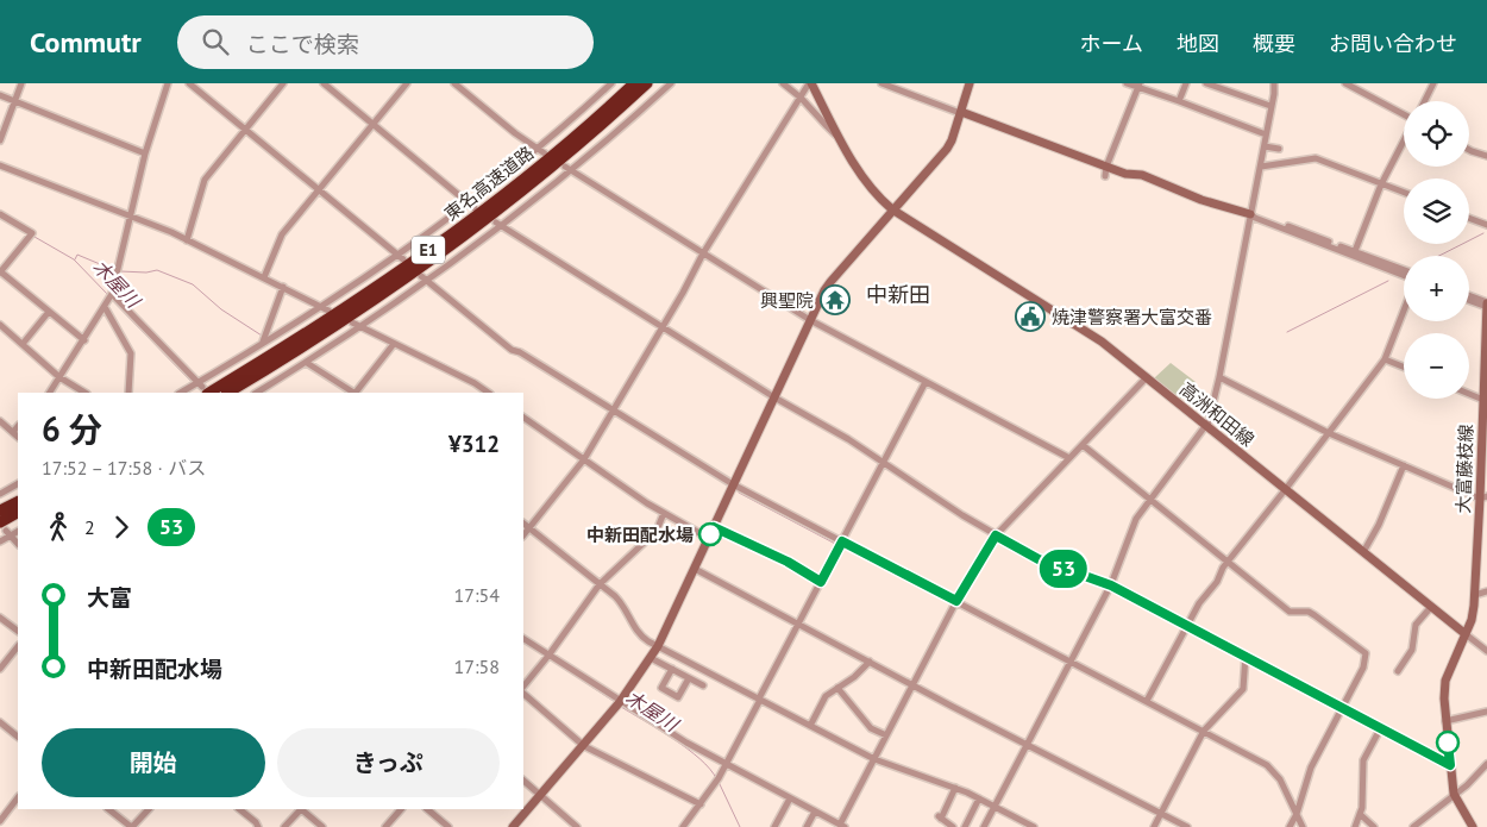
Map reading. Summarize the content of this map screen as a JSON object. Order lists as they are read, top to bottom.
{
  "streets": {
    "highway": ["東名高速道路", "E1"],
    "main road": ["高洲和田線", "大富藤枝線"]
  },
  "crossings": [
    ["高洲和田線", "大富藤枝線"]
  ],
  "districts": ["中新田"],
  "water": ["木屋川"],
  "places": {
    "temple": ["興聖院"],
    "public building": ["焼津警察署大富交番"],
    "other": ["中新田配水場"]
  },
  "lines": ["bus line 53"],
  "page": {
    "header": "Commutr",
    "search": "ここで検索",
    "nav": [
      "ホーム",
      "地図",
      "概要",
      "お問い合わせ"
    ],
    "on_map": "53",
    "map_buttons": ["+", "−"],
    "heading": ["6 分", "17:52 – 17:58 · バス", "¥312"],
    "legs": ["2", "53"],
    "list": [
      {
        "name": "大富",
        "value": "17:54"
      },
      {
        "name": "中新田配水場",
        "value": "17:58"
      }
    ],
    "buttons": ["開始", "きっぷ"]
  }
}
